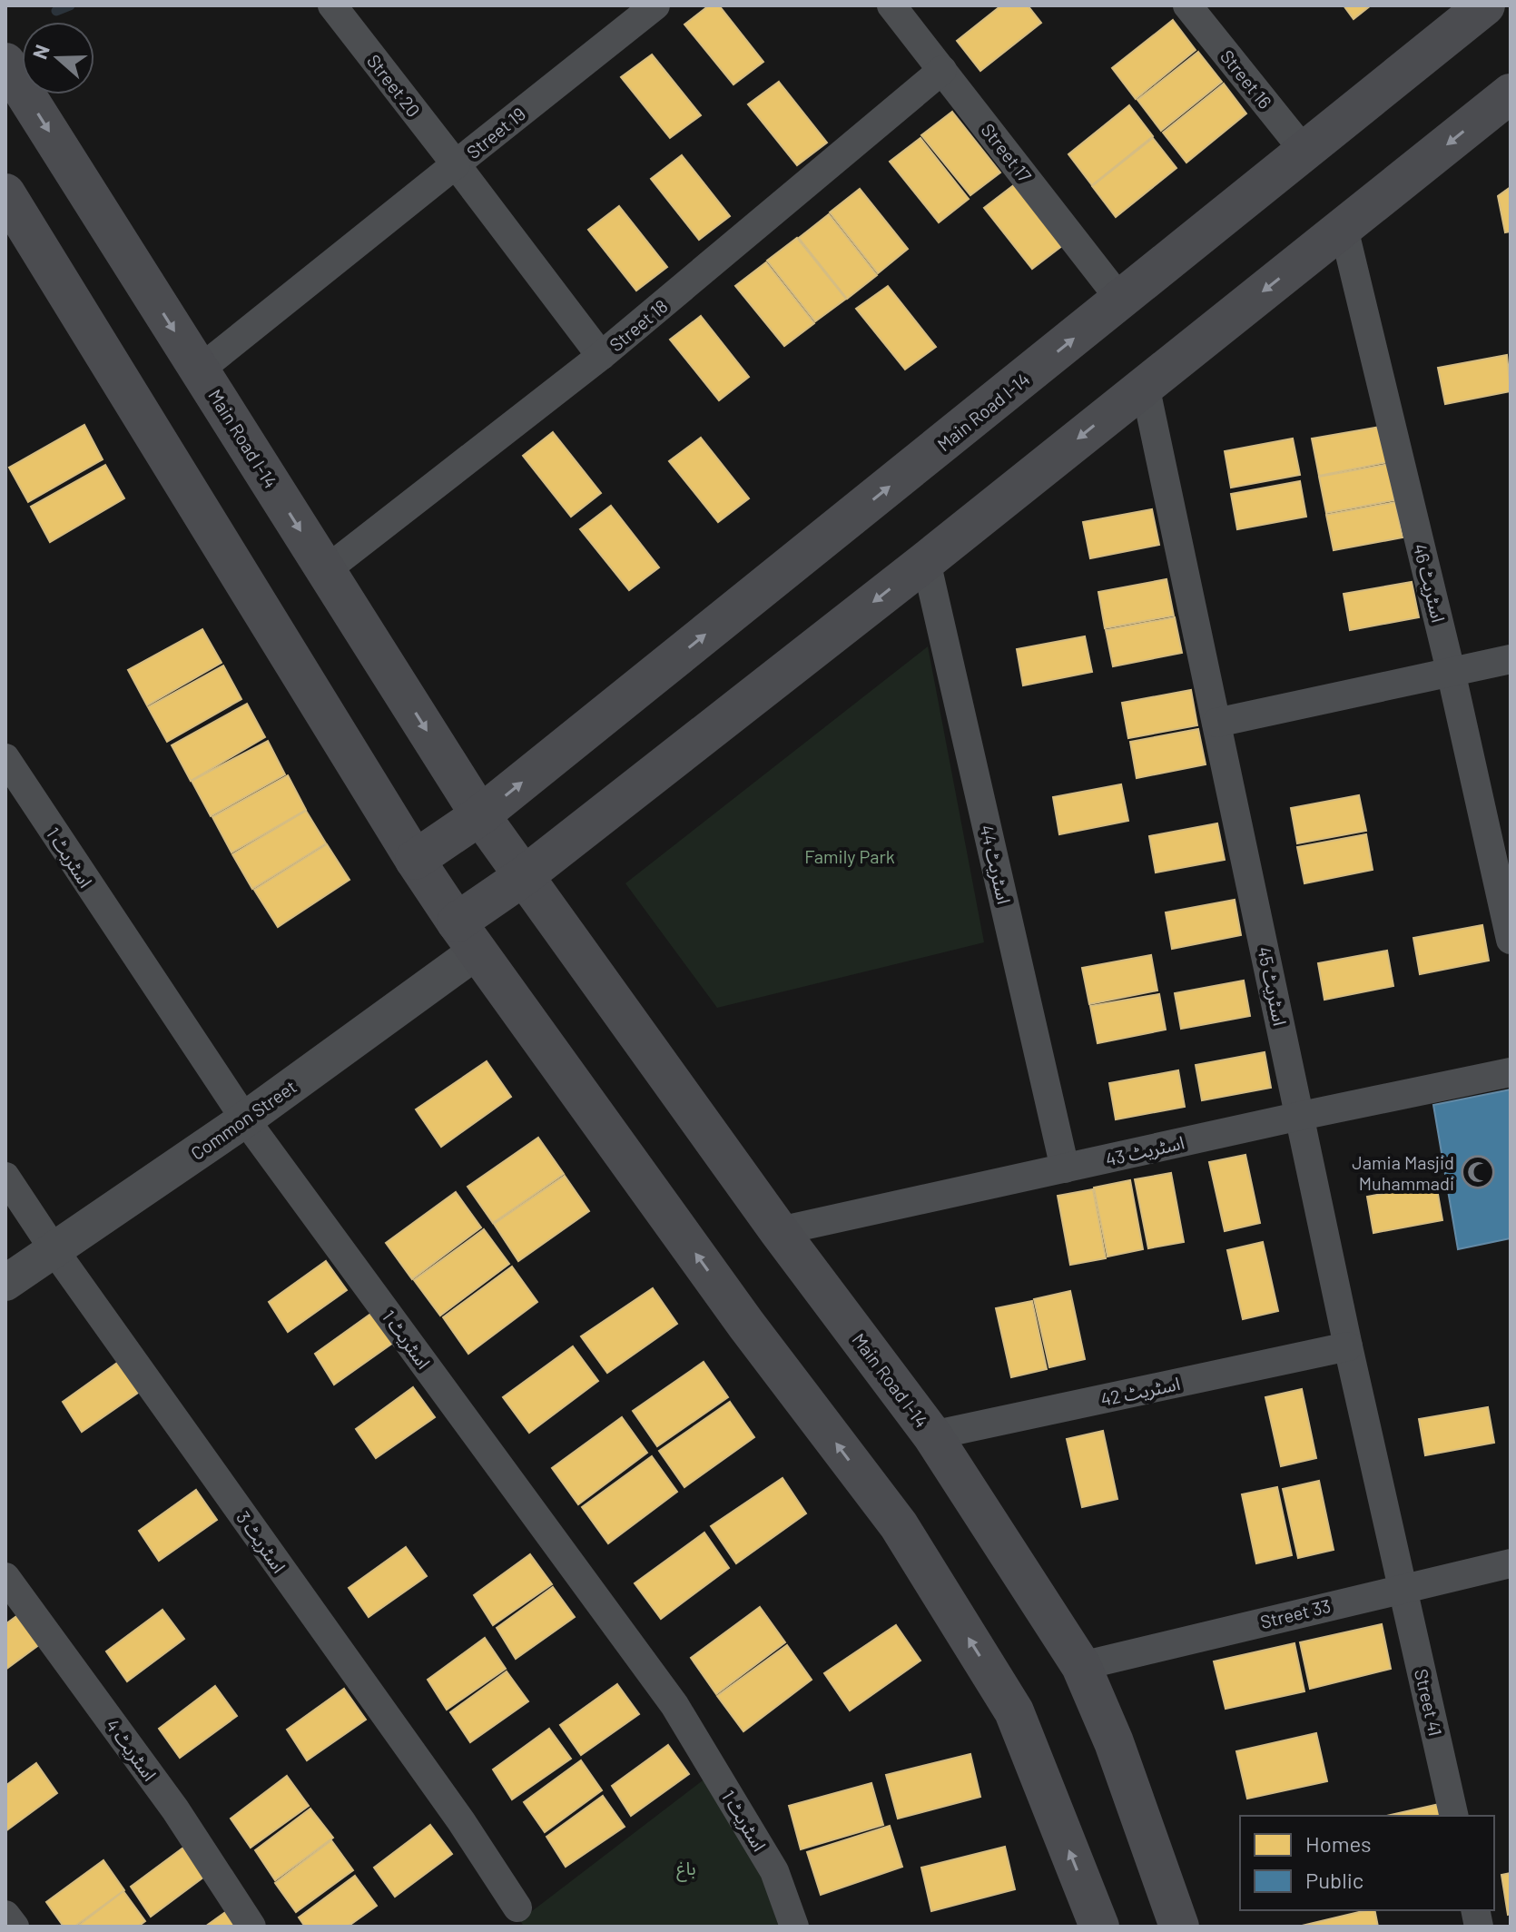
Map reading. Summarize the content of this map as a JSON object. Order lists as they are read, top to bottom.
{
  "streets": {
    "main road": ["Main Road I-14"],
    "street": [
      "Street 16",
      "Street 20",
      "Street 19",
      "Street 17",
      "Street 18",
      "اسٹریٹ 46",
      "اسٹریٹ 1",
      "اسٹریٹ 44",
      "اسٹریٹ 45",
      "Common Street",
      "اسٹریٹ 43",
      "اسٹریٹ 42",
      "اسٹریٹ 3",
      "Street 33",
      "Street 41",
      "اسٹریٹ 4"
    ]
  },
  "crossings": [
    ["Street 16", "Main Road I-14"],
    ["Street 20", "Street 19"],
    ["Street 19", "Street 18"],
    ["Street 17", "Street 18"],
    ["Street 17", "Main Road I-14"],
    ["Street 18", "Main Road I-14"],
    ["Main Road I-14", "اسٹریٹ 43"],
    ["Main Road I-14", "اسٹریٹ 42"],
    ["Main Road I-14", "Street 33"],
    ["اسٹریٹ 1", "Common Street"],
    ["اسٹریٹ 44", "اسٹریٹ 43"],
    ["اسٹریٹ 45", "اسٹریٹ 43"],
    ["اسٹریٹ 45", "اسٹریٹ 42"],
    ["اسٹریٹ 45", "Street 33"],
    ["اسٹریٹ 45", "Street 41"],
    ["Common Street", "اسٹریٹ 3"],
    ["Street 33", "Street 41"]
  ],
  "parks": ["Family Park", "باغ"],
  "places": {
    "mosque": ["Jamia Masjid Muhammadi"]
  },
  "legend": ["Homes", "Public"],
  "north": "left"
}
